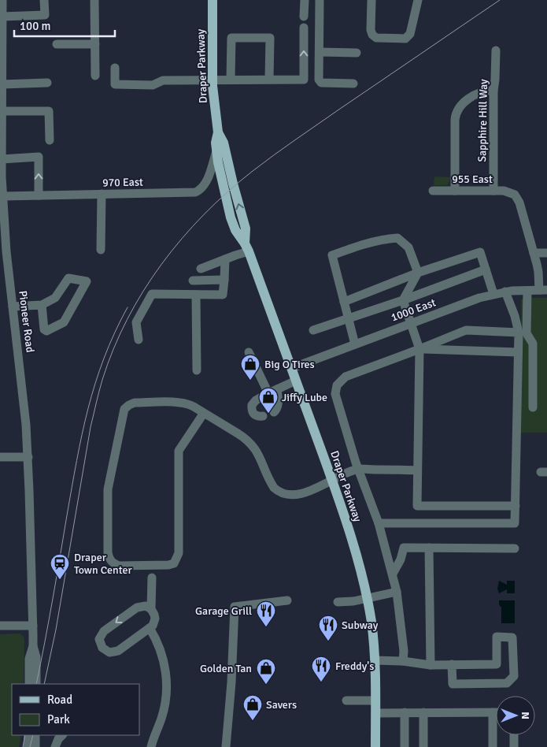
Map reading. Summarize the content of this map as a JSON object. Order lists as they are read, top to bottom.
{
  "streets": {
    "main road": ["Draper Parkway"],
    "street": [
      "Sapphire Hill Way",
      "955 East",
      "970 East",
      "1000 East",
      "Pioneer Road"
    ]
  },
  "crossings": [
    ["Draper Parkway", "970 East"],
    ["Draper Parkway", "1000 East"],
    ["Sapphire Hill Way", "955 East"],
    ["970 East", "Pioneer Road"]
  ],
  "places": {
    "shop": [
      "Big O Tires",
      "Jiffy Lube",
      "Golden Tan",
      "Savers"
    ],
    "station": ["Draper Town Center"],
    "restaurant": ["Garage Grill", "Subway", "Freddy's"]
  },
  "legend": ["Road", "Park"],
  "scale_bar": "100 m",
  "north": "right"
}
